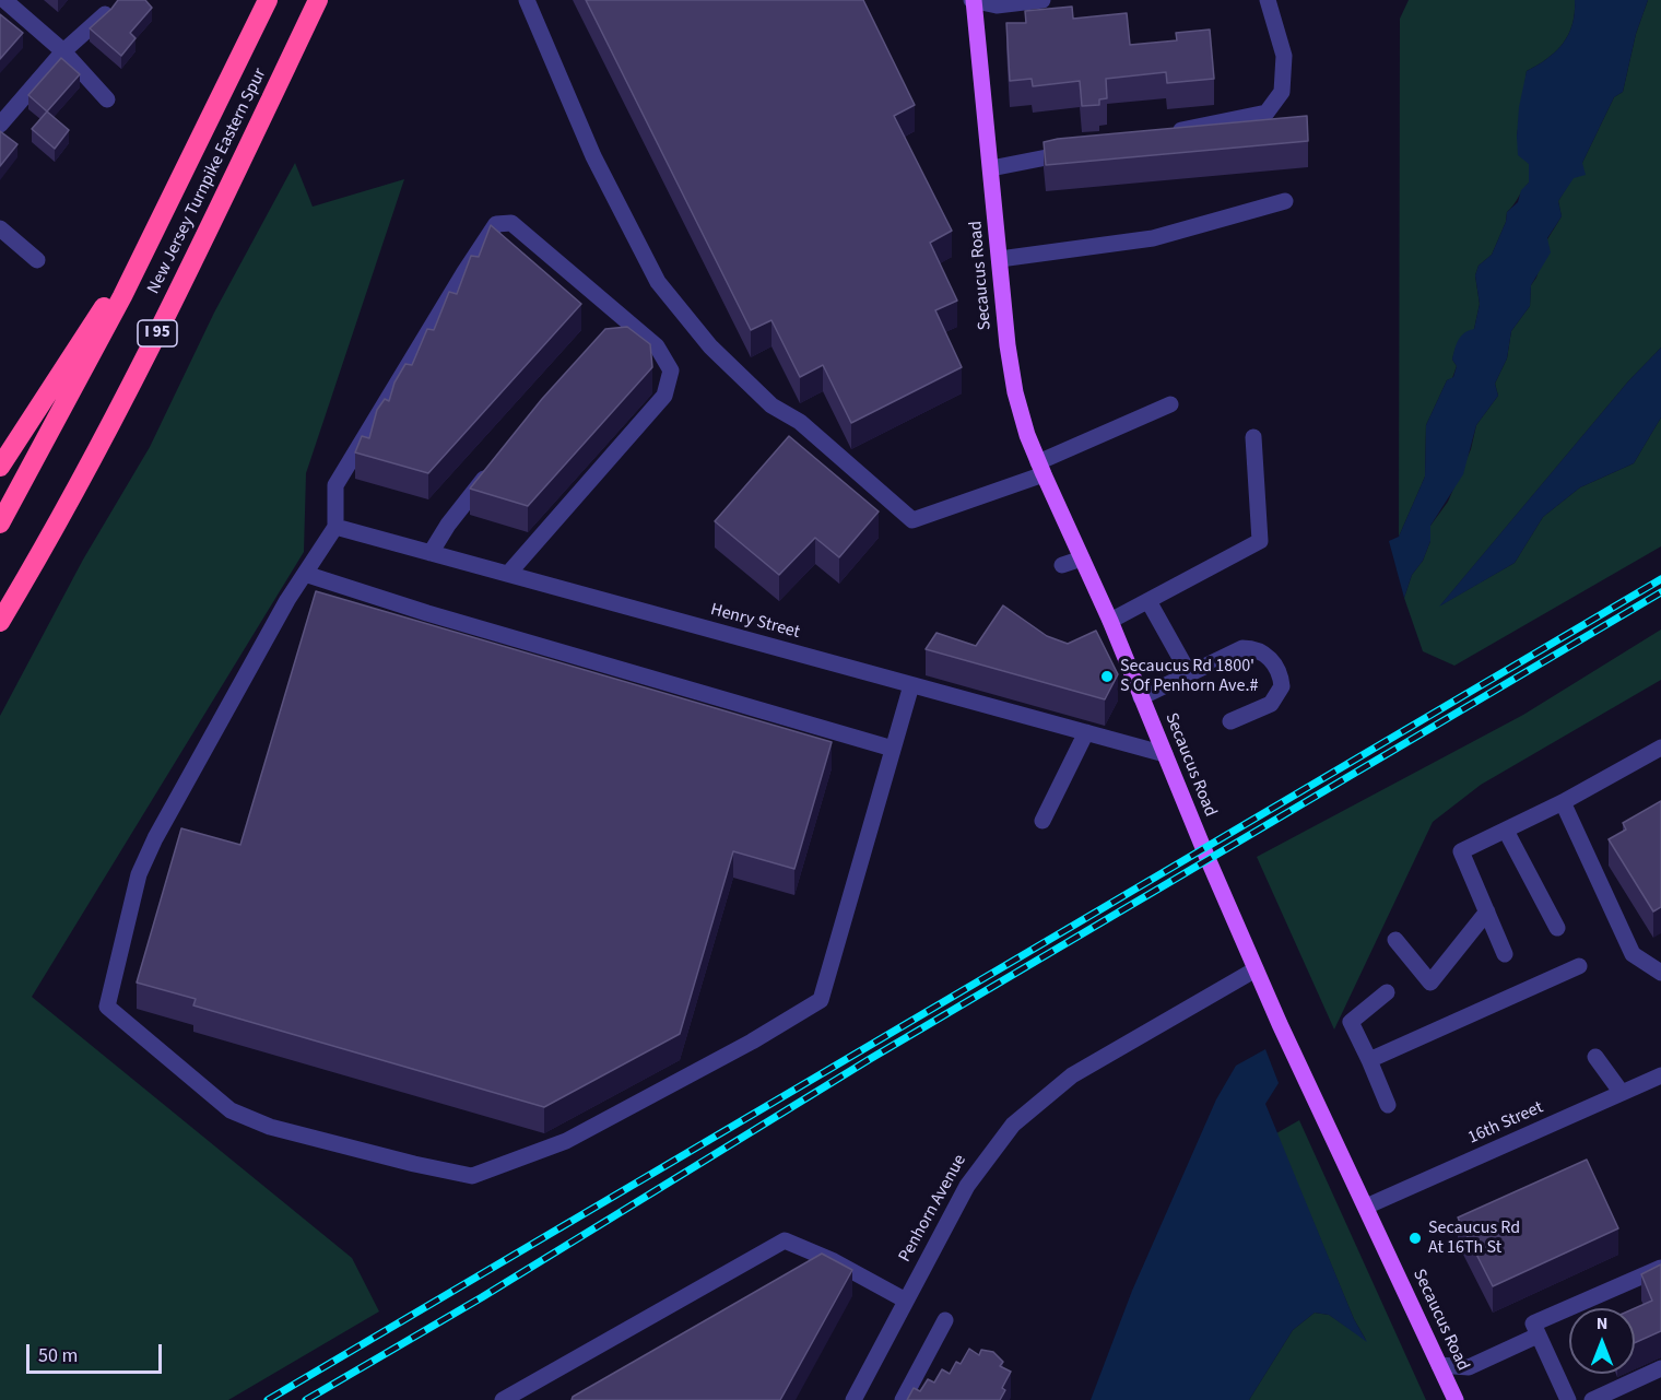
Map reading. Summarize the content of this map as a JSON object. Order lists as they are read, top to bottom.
{
  "streets": {
    "highway": ["New Jersey Turnpike Eastern Spur", "I 95"],
    "main road": ["Secaucus Road"],
    "street": ["Henry Street", "16th Street", "Penhorn Avenue"]
  },
  "crossings": [
    ["Secaucus Road", "Henry Street"],
    ["Secaucus Road", "16th Street"],
    ["Secaucus Road", "Penhorn Avenue"]
  ],
  "places": ["Secaucus Rd 1800' S Of Penhorn Ave.#", "Secaucus Rd At 16Th St"],
  "scale_bar": "50 m",
  "north": "top"
}
